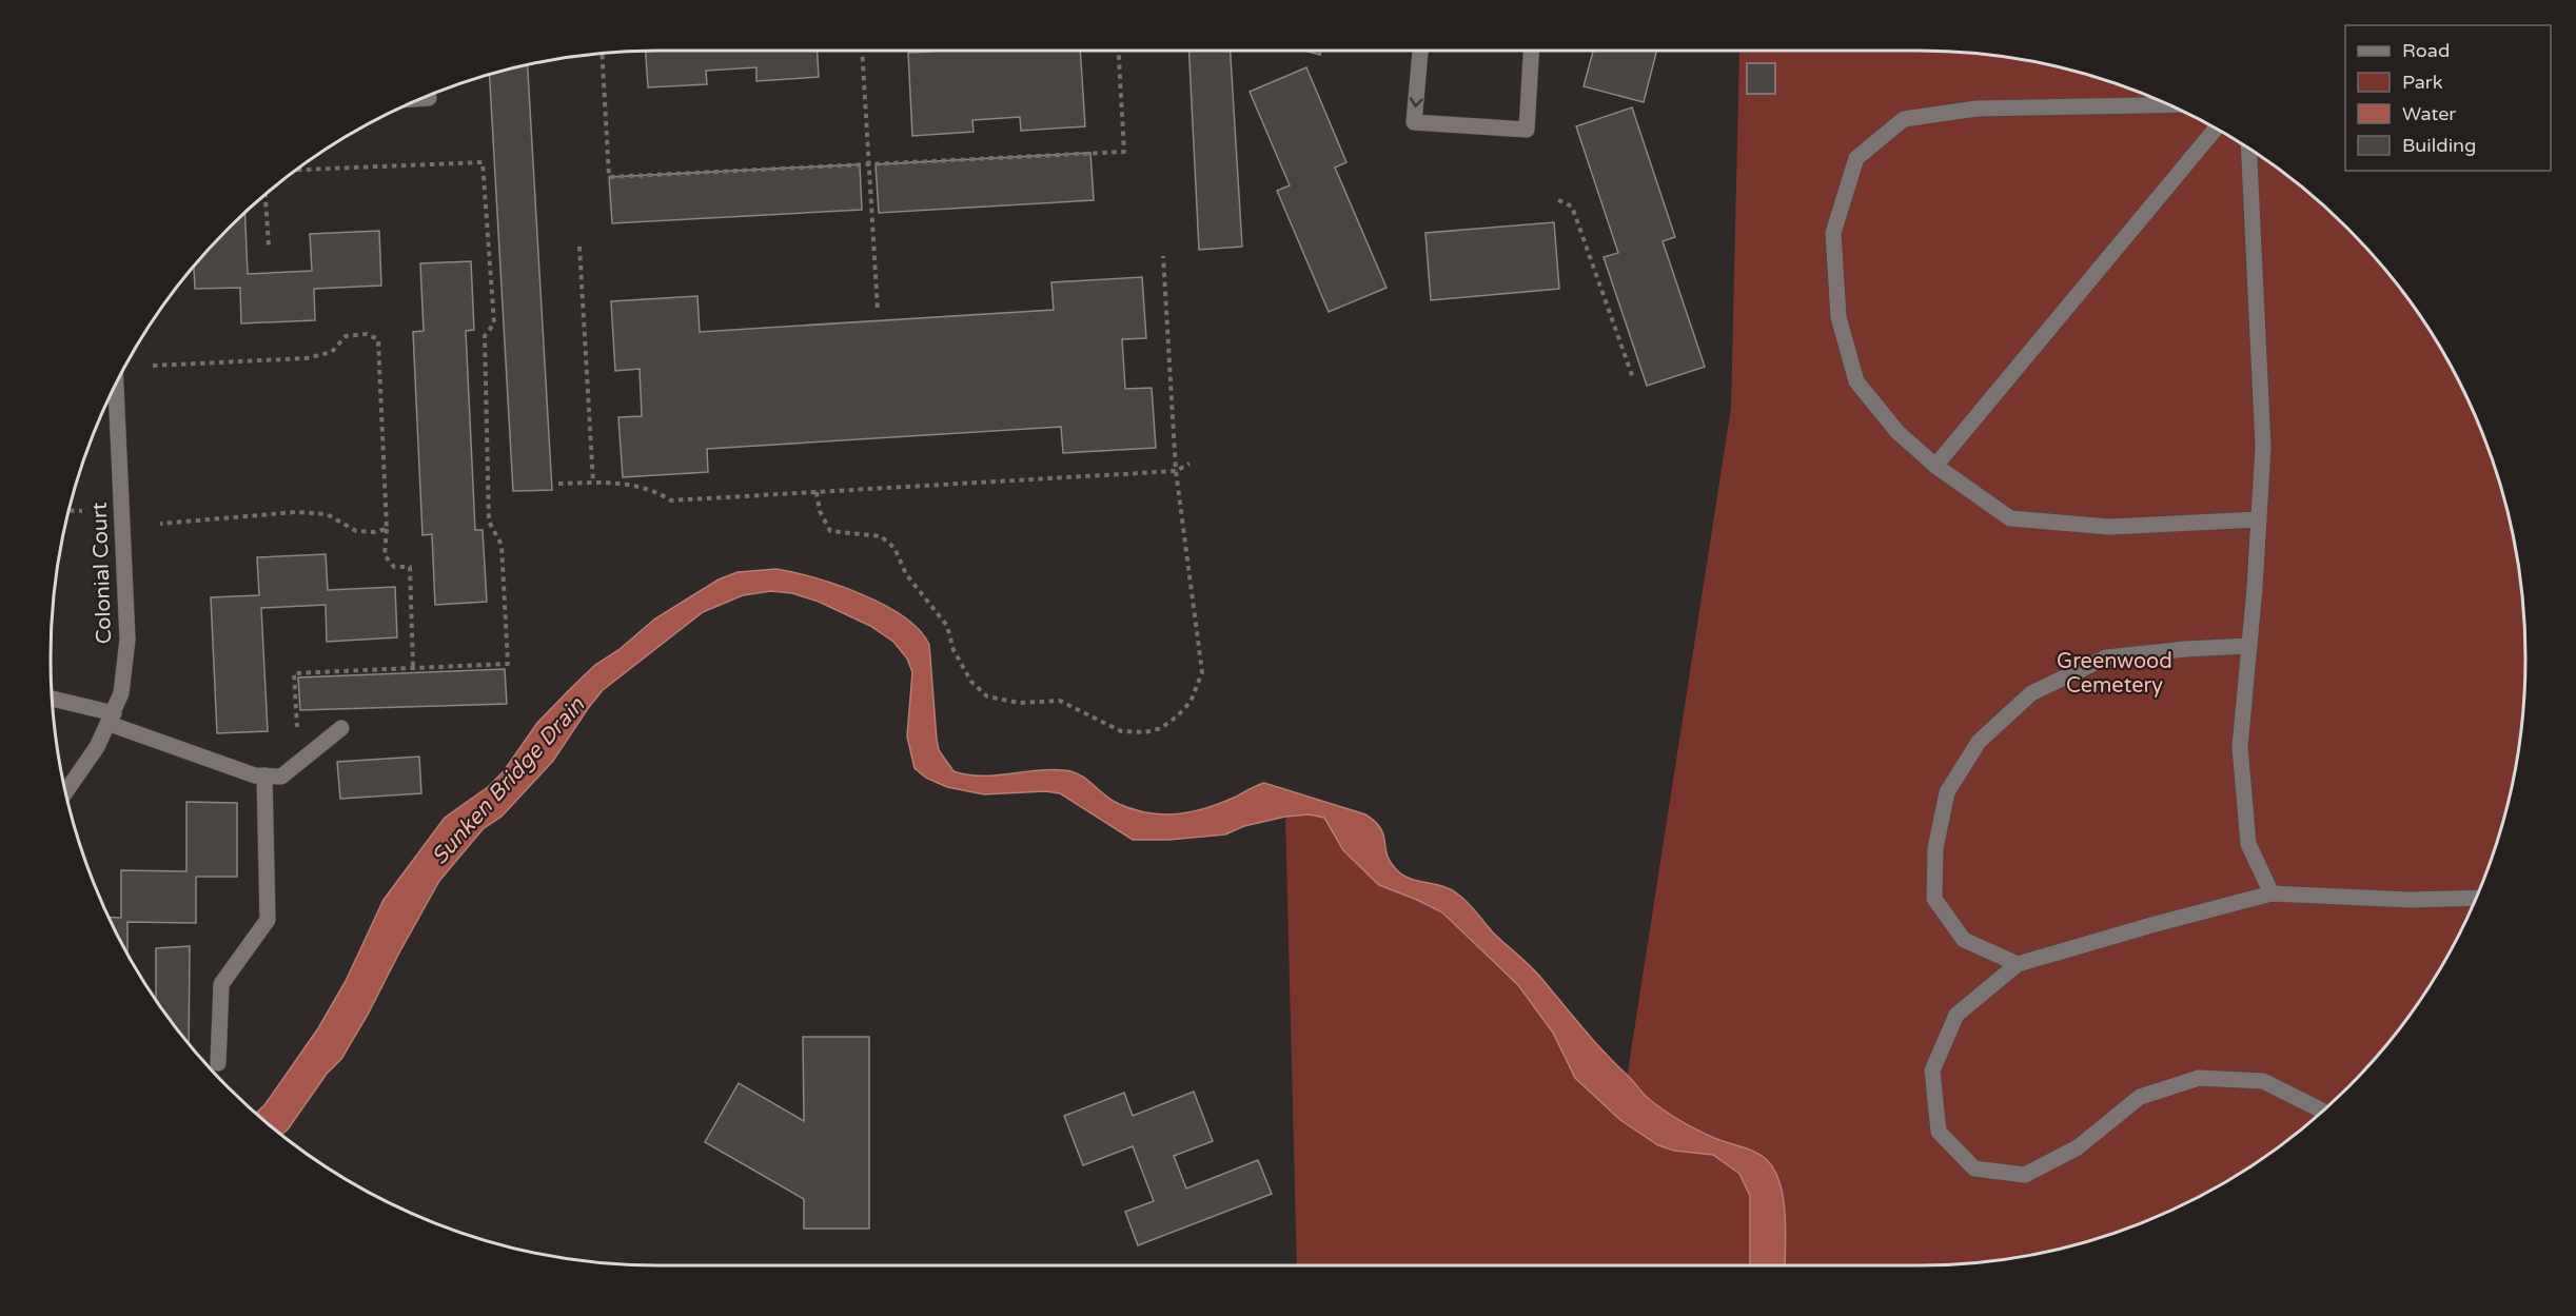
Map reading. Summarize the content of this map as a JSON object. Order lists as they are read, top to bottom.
{
  "streets": {
    "street": ["Colonial Court"]
  },
  "water": ["Sunken Bridge Drain"],
  "parks": ["Greenwood Cemetery"],
  "legend": [
    "Road",
    "Park",
    "Water",
    "Building"
  ]
}
